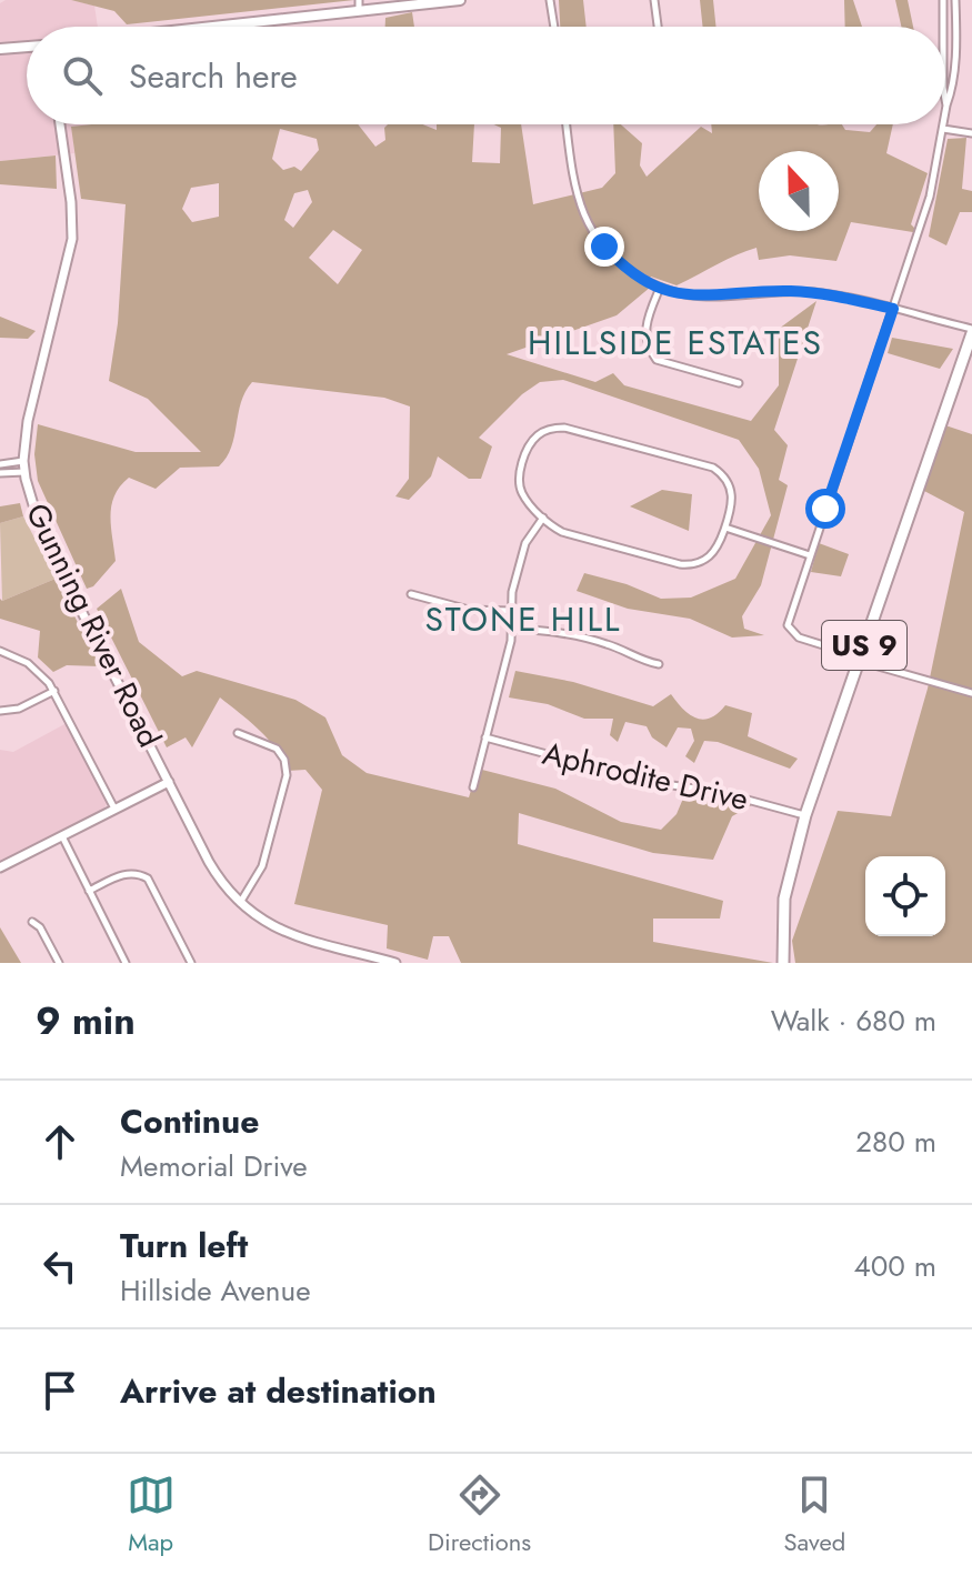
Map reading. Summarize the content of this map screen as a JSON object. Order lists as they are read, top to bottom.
{
  "streets": {
    "highway": ["US 9"],
    "street": ["Gunning River Road", "Aphrodite Drive"]
  },
  "crossings": [
    ["US 9", "Aphrodite Drive"]
  ],
  "districts": ["HILLSIDE ESTATES", "STONE HILL"],
  "north": "top",
  "page": {
    "search": "Search here",
    "heading": ["9 min", "Walk · 680 m"],
    "list": [
      ["Continue", "Memorial Drive", "280 m"],
      ["Turn left", "Hillside Avenue", "400 m"],
      "Arrive at destination"
    ],
    "nav": ["Map", "Directions", "Saved"]
  }
}
